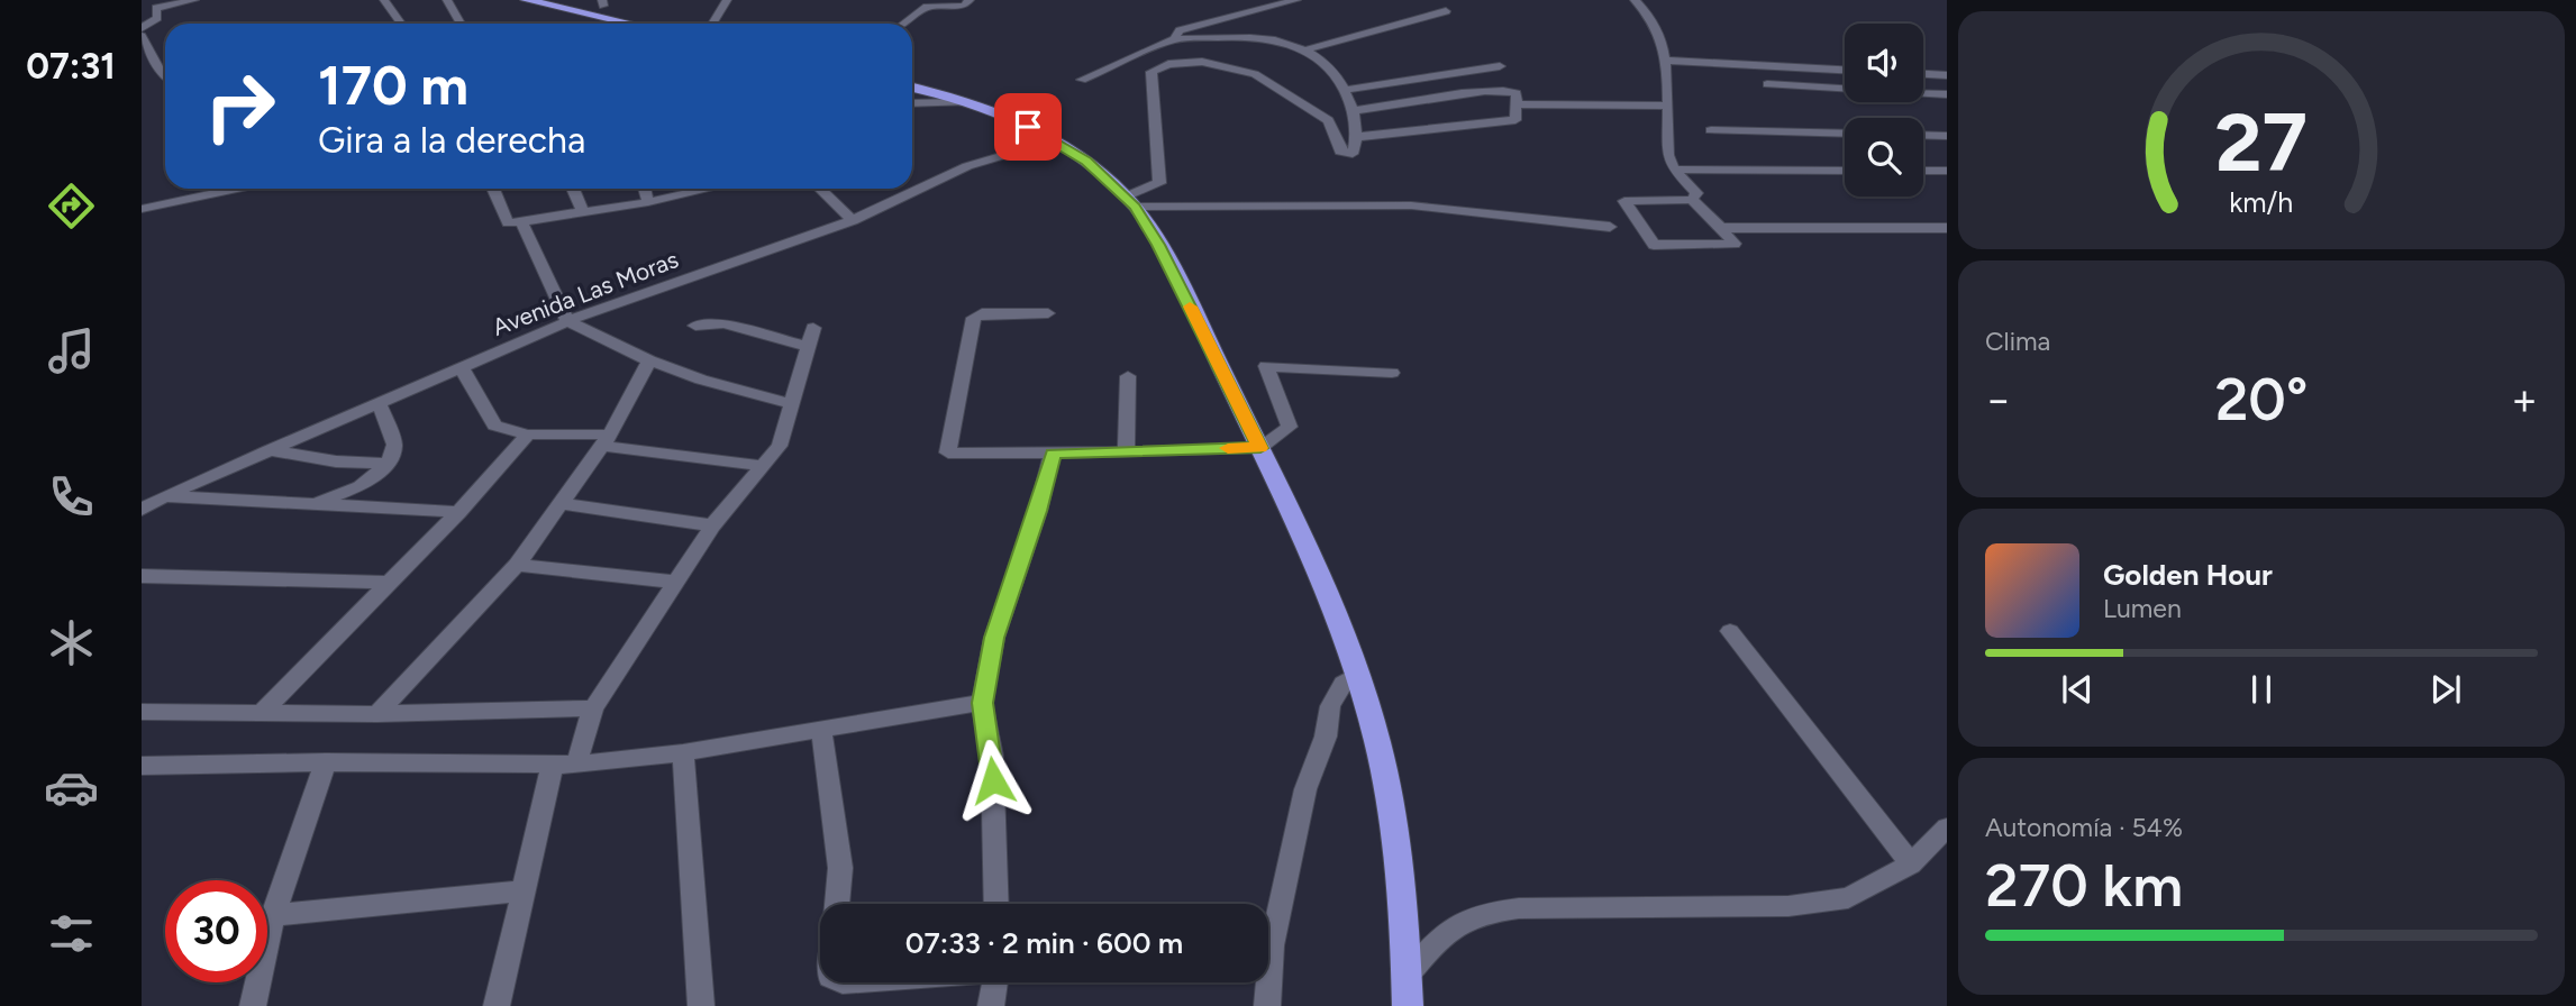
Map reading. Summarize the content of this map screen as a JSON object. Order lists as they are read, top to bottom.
{
  "streets": {
    "street": ["Avenida Las Moras"]
  },
  "page": {
    "tabs": "07:31",
    "turn": ["170 m", "Gira a la derecha"],
    "tile": [
      "Clima",
      ["Autonomía · 54%", "270 km"]
    ],
    "heat": ["−", "20°", "+"],
    "song": ["Golden Hour", "Lumen"],
    "limit": "30",
    "trip": "07:33 · 2 min · 600 m",
    "gauge": ["27", "km/h"]
  }
}
